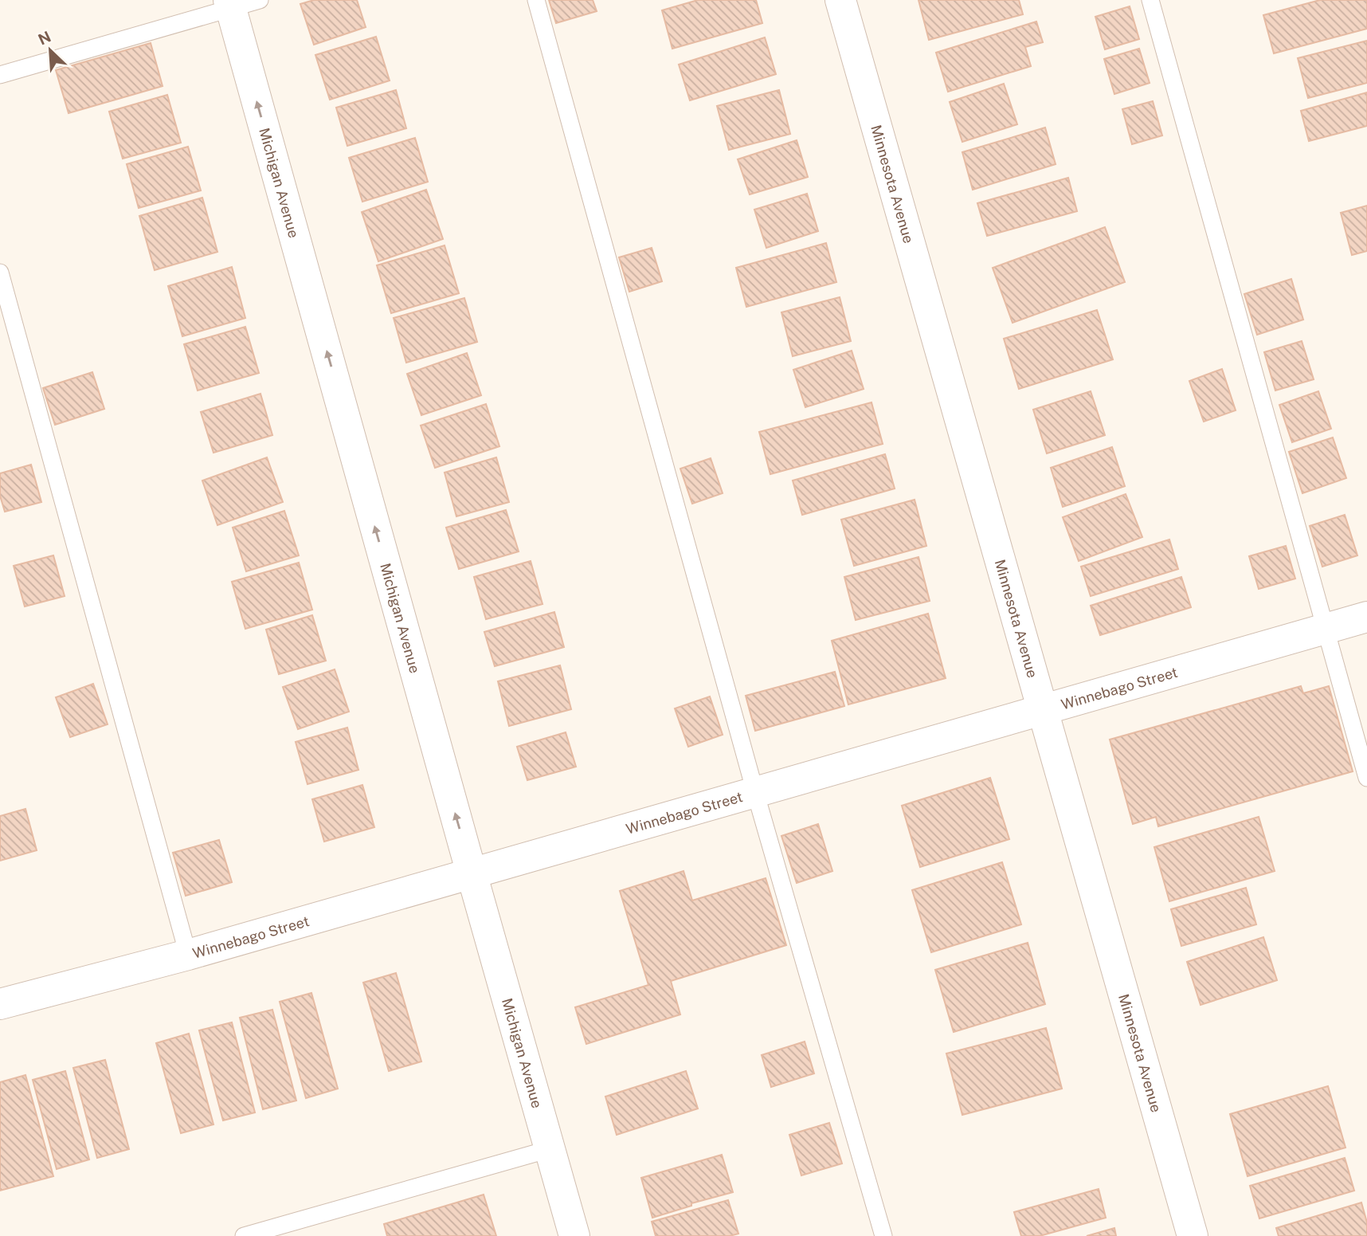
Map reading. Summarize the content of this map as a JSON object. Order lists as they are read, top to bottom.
{
  "streets": {
    "street": ["Michigan Avenue", "Minnesota Avenue", "Winnebago Street"]
  },
  "crossings": [
    ["Michigan Avenue", "Winnebago Street"],
    ["Minnesota Avenue", "Winnebago Street"]
  ],
  "one_way": ["Michigan Avenue"],
  "north": "top left"
}
